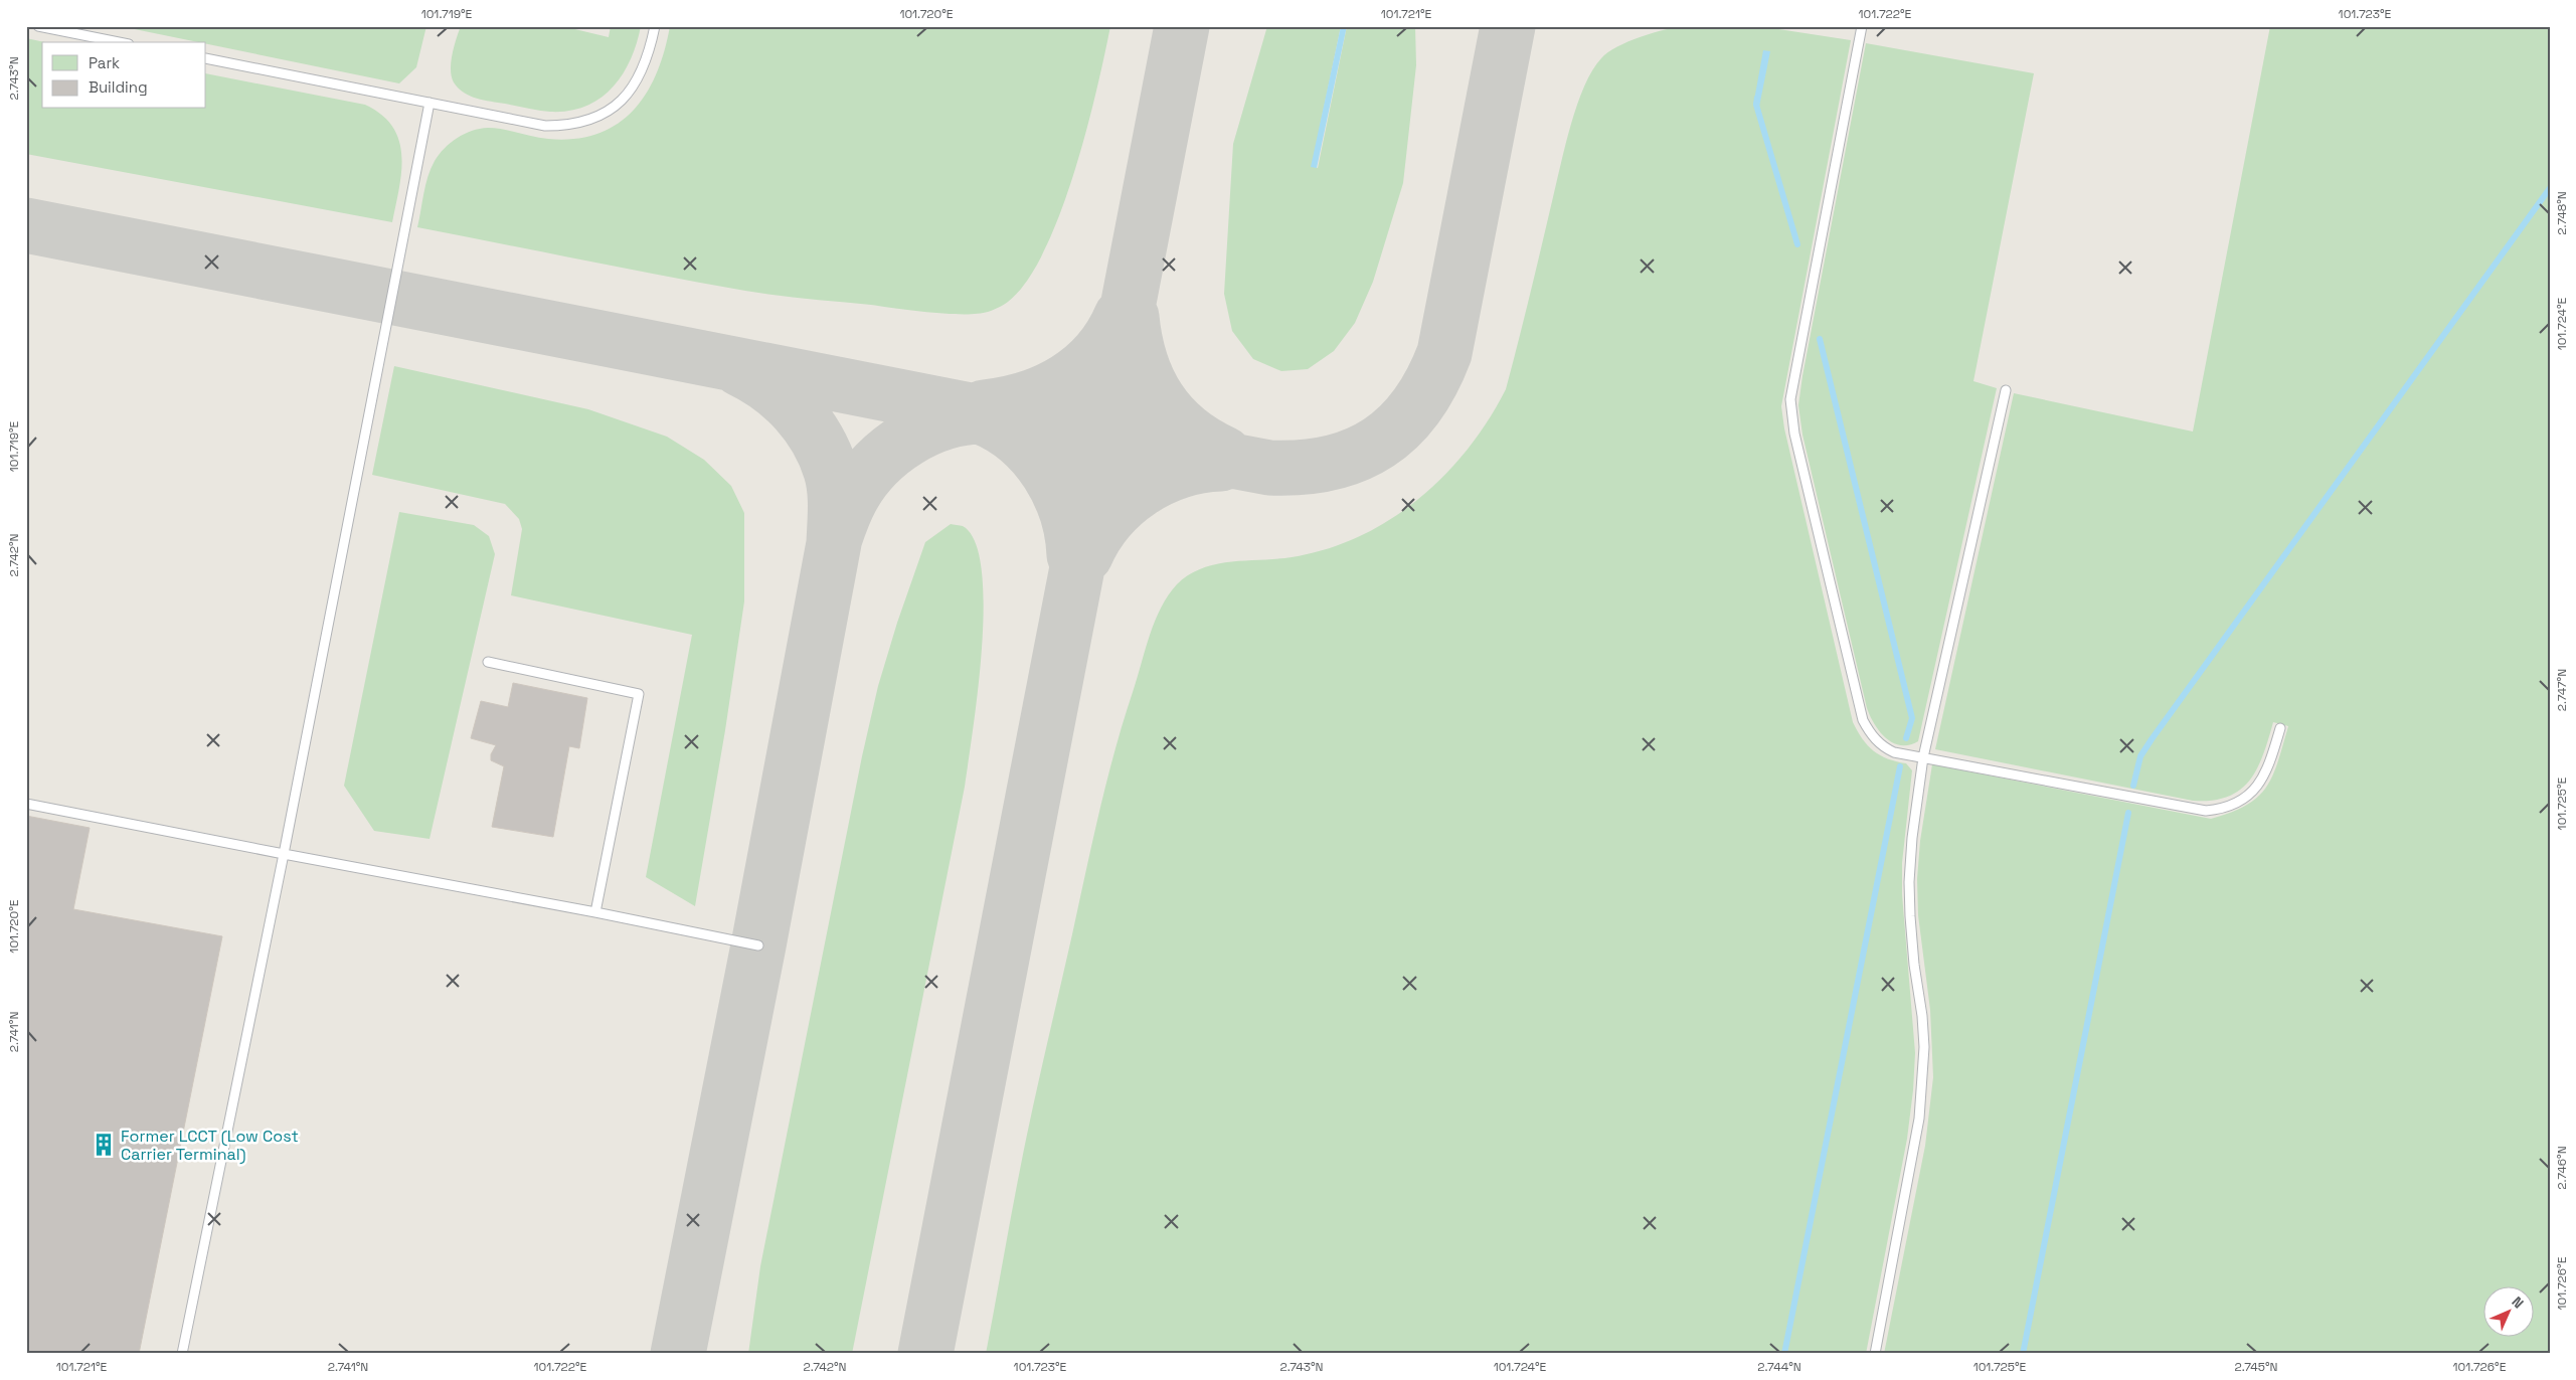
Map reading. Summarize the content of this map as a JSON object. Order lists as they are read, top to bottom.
{
  "places": {
    "building": ["Former LCCT (Low Cost Carrier Terminal)"]
  },
  "legend": ["Park", "Building"],
  "north": "top right",
  "coordinates": [
    "101.719°E",
    "101.720°E",
    "101.721°E",
    "101.722°E",
    "101.723°E",
    "2.743°N",
    "2.748°N",
    "101.724°E",
    "2.742°N",
    "2.747°N",
    "101.725°E",
    "2.741°N",
    "2.746°N",
    "101.726°E",
    "2.744°N",
    "2.745°N"
  ]
}
